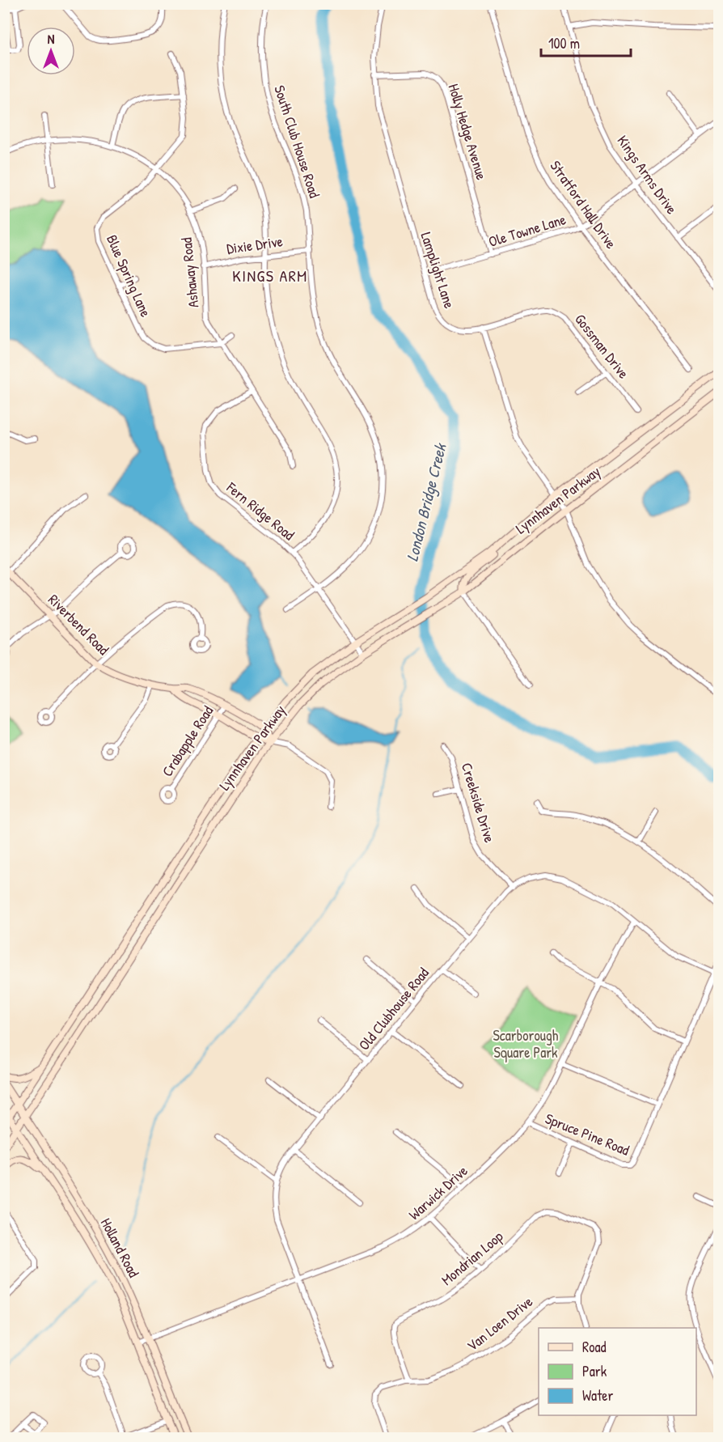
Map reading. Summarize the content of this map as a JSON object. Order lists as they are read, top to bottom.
{
  "streets": {
    "main road": ["Lynnhaven Parkway", "Riverbend Road", "Holland Road"],
    "street": [
      "Holly Hedge Avenue",
      "South Club House Road",
      "Kings Arms Drive",
      "Stratford Hall Drive",
      "Ole Towne Lane",
      "Dixie Drive",
      "Lamplight Lane",
      "Ashaway Road",
      "Blue Spring Lane",
      "Gossman Drive",
      "Fern Ridge Road",
      "Crabapple Road",
      "Creekside Drive",
      "Old Clubhouse Road",
      "Spruce Pine Road",
      "Warwick Drive",
      "Mondrian Loop",
      "Van Loen Drive"
    ]
  },
  "crossings": [
    ["Holly Hedge Avenue", "Ole Towne Lane"],
    ["Holly Hedge Avenue", "Lamplight Lane"],
    ["South Club House Road", "Dixie Drive"],
    ["South Club House Road", "Fern Ridge Road"],
    ["Kings Arms Drive", "Ole Towne Lane"],
    ["Stratford Hall Drive", "Ole Towne Lane"],
    ["Ole Towne Lane", "Lamplight Lane"],
    ["Dixie Drive", "Ashaway Road"],
    ["Lamplight Lane", "Gossman Drive"],
    ["Ashaway Road", "Blue Spring Lane"],
    ["Ashaway Road", "Fern Ridge Road"],
    ["Lynnhaven Parkway", "Fern Ridge Road"],
    ["Lynnhaven Parkway", "Riverbend Road"],
    ["Lynnhaven Parkway", "Holland Road"],
    ["Riverbend Road", "Crabapple Road"],
    ["Creekside Drive", "Old Clubhouse Road"],
    ["Old Clubhouse Road", "Warwick Drive"],
    ["Spruce Pine Road", "Warwick Drive"],
    ["Warwick Drive", "Holland Road"],
    ["Mondrian Loop", "Van Loen Drive"]
  ],
  "districts": ["KINGS ARM"],
  "water": ["London Bridge Creek"],
  "parks": ["Scarborough Square Park"],
  "legend": ["Road", "Park", "Water"],
  "scale_bar": "100 m",
  "north": "top"
}
